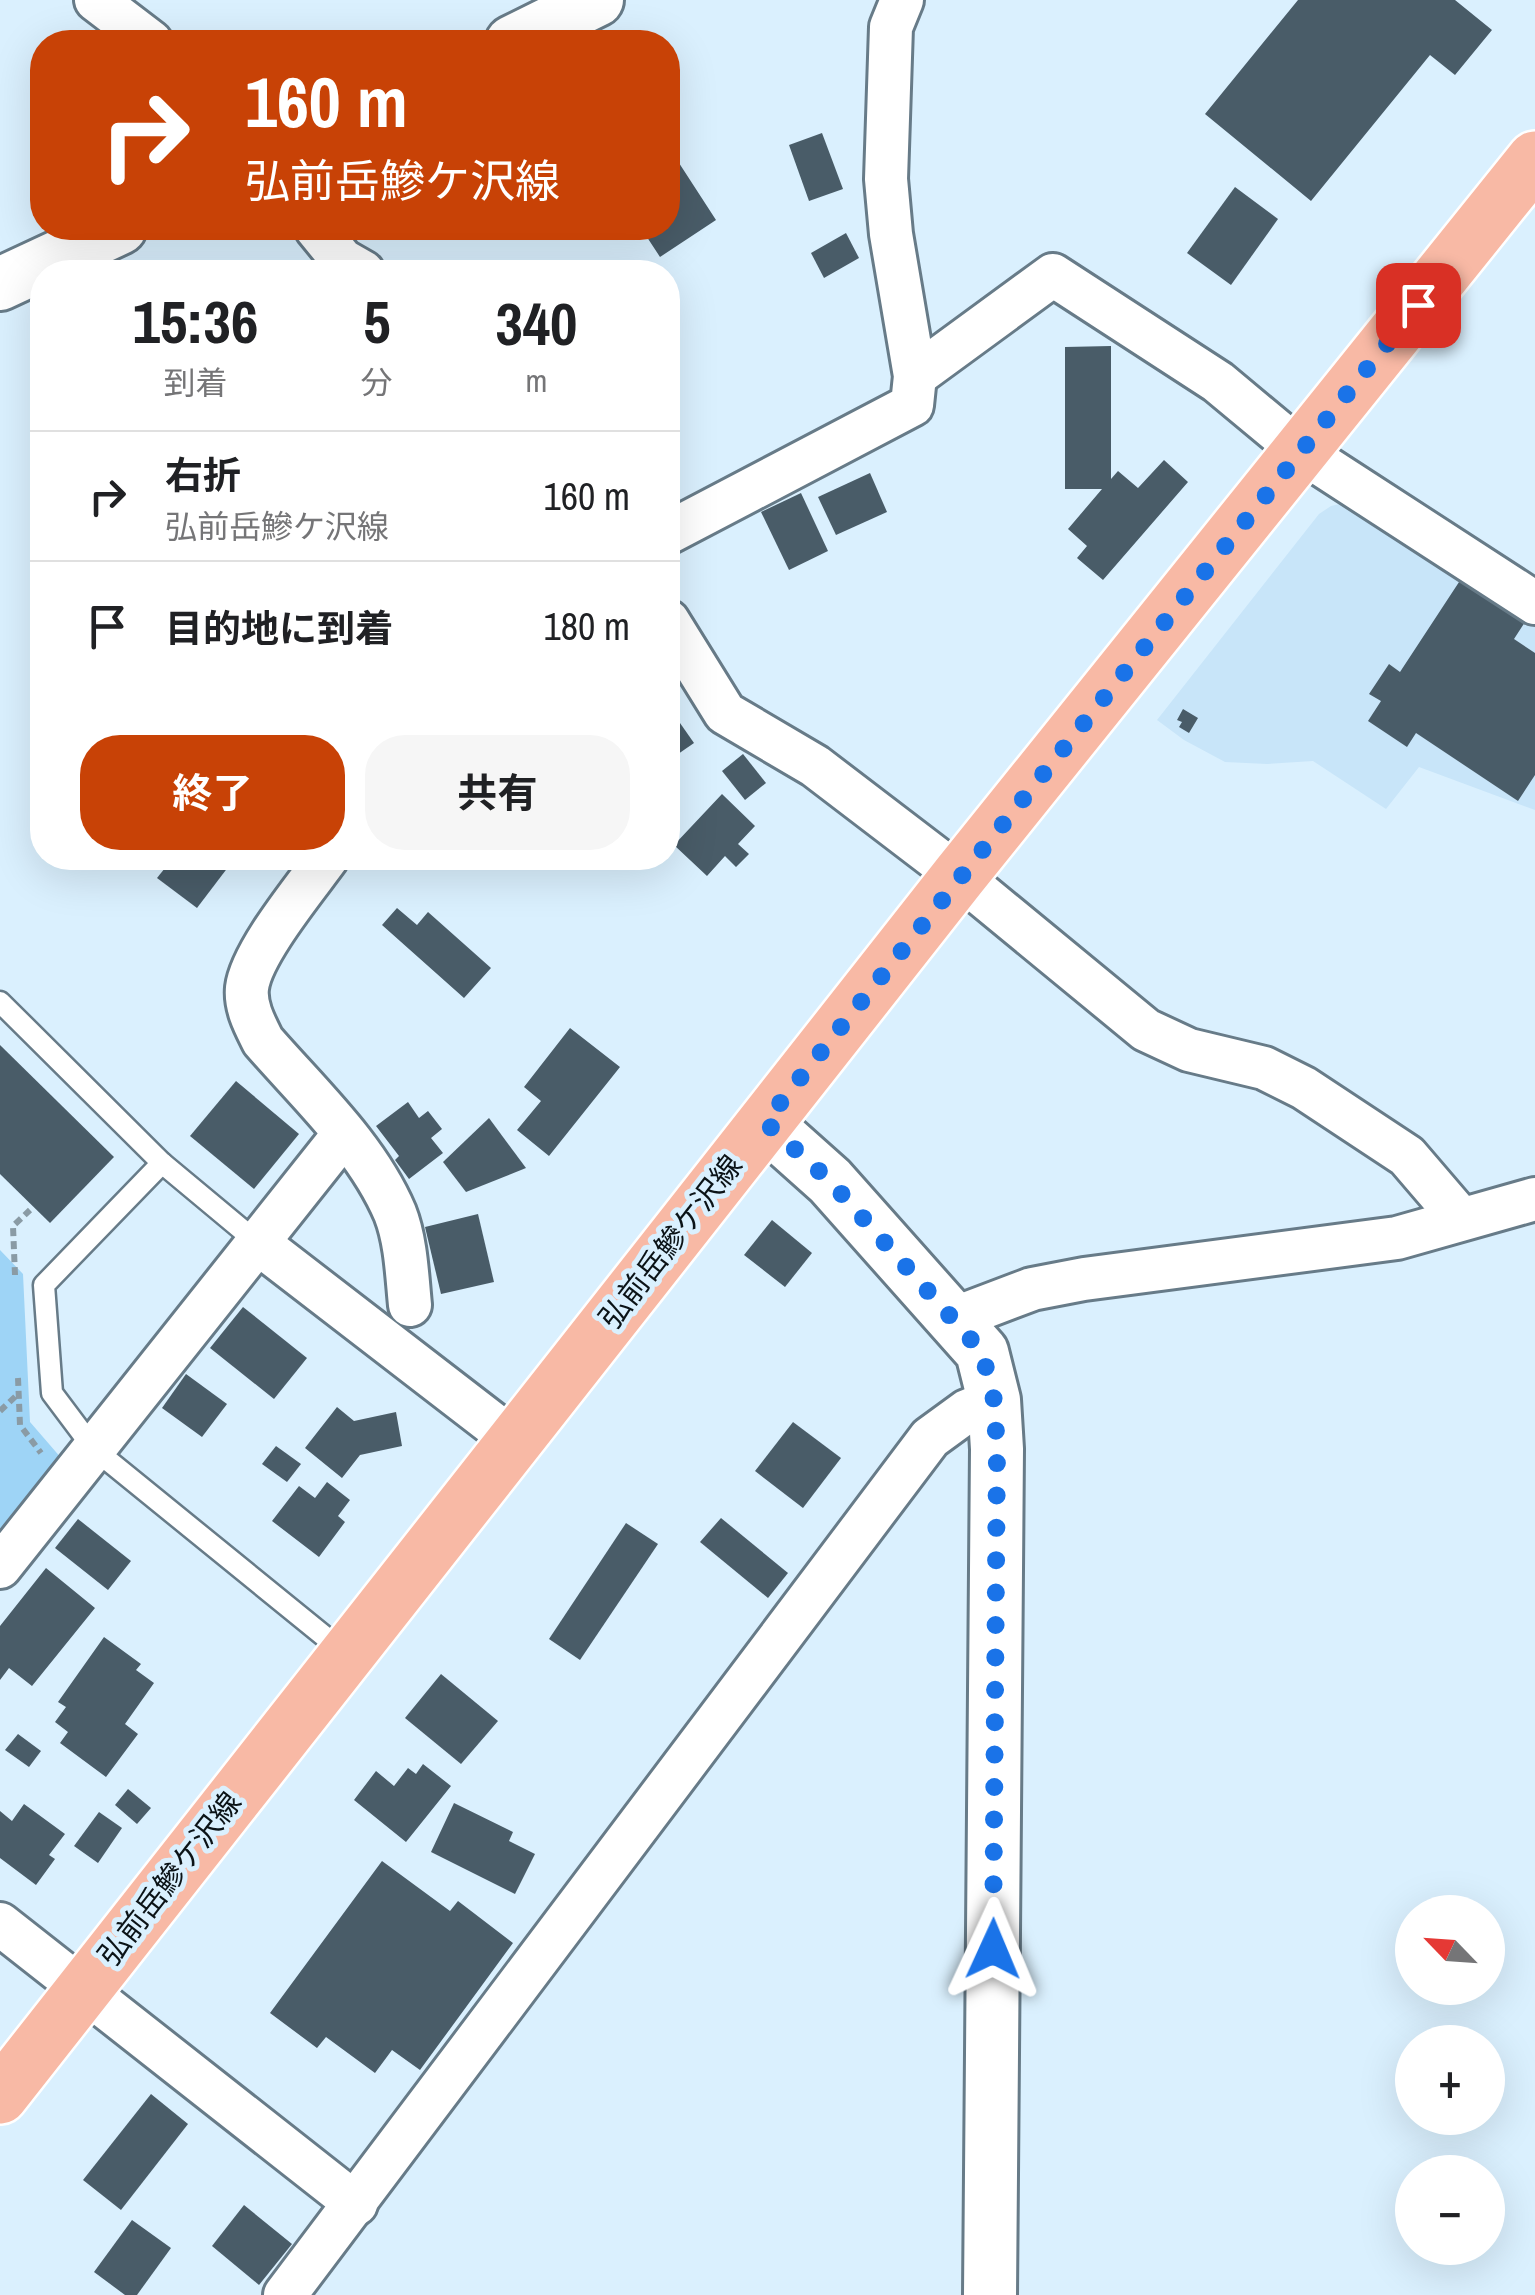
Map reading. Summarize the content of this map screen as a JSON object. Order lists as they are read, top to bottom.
{
  "streets": {
    "main road": ["弘前岳鰺ケ沢線"]
  },
  "north": "top left",
  "page": {
    "turn": ["160 m", "弘前岳鰺ケ沢線"],
    "eta": [
      "15:36",
      "到着",
      "5",
      "分",
      "340",
      "m"
    ],
    "list": [
      {
        "name": "右折",
        "note": "弘前岳鰺ケ沢線",
        "value": "160 m"
      },
      {
        "name": "目的地に到着",
        "value": "180 m"
      }
    ],
    "buttons": ["終了", "共有"],
    "map_buttons": ["+", "−"]
  }
}
